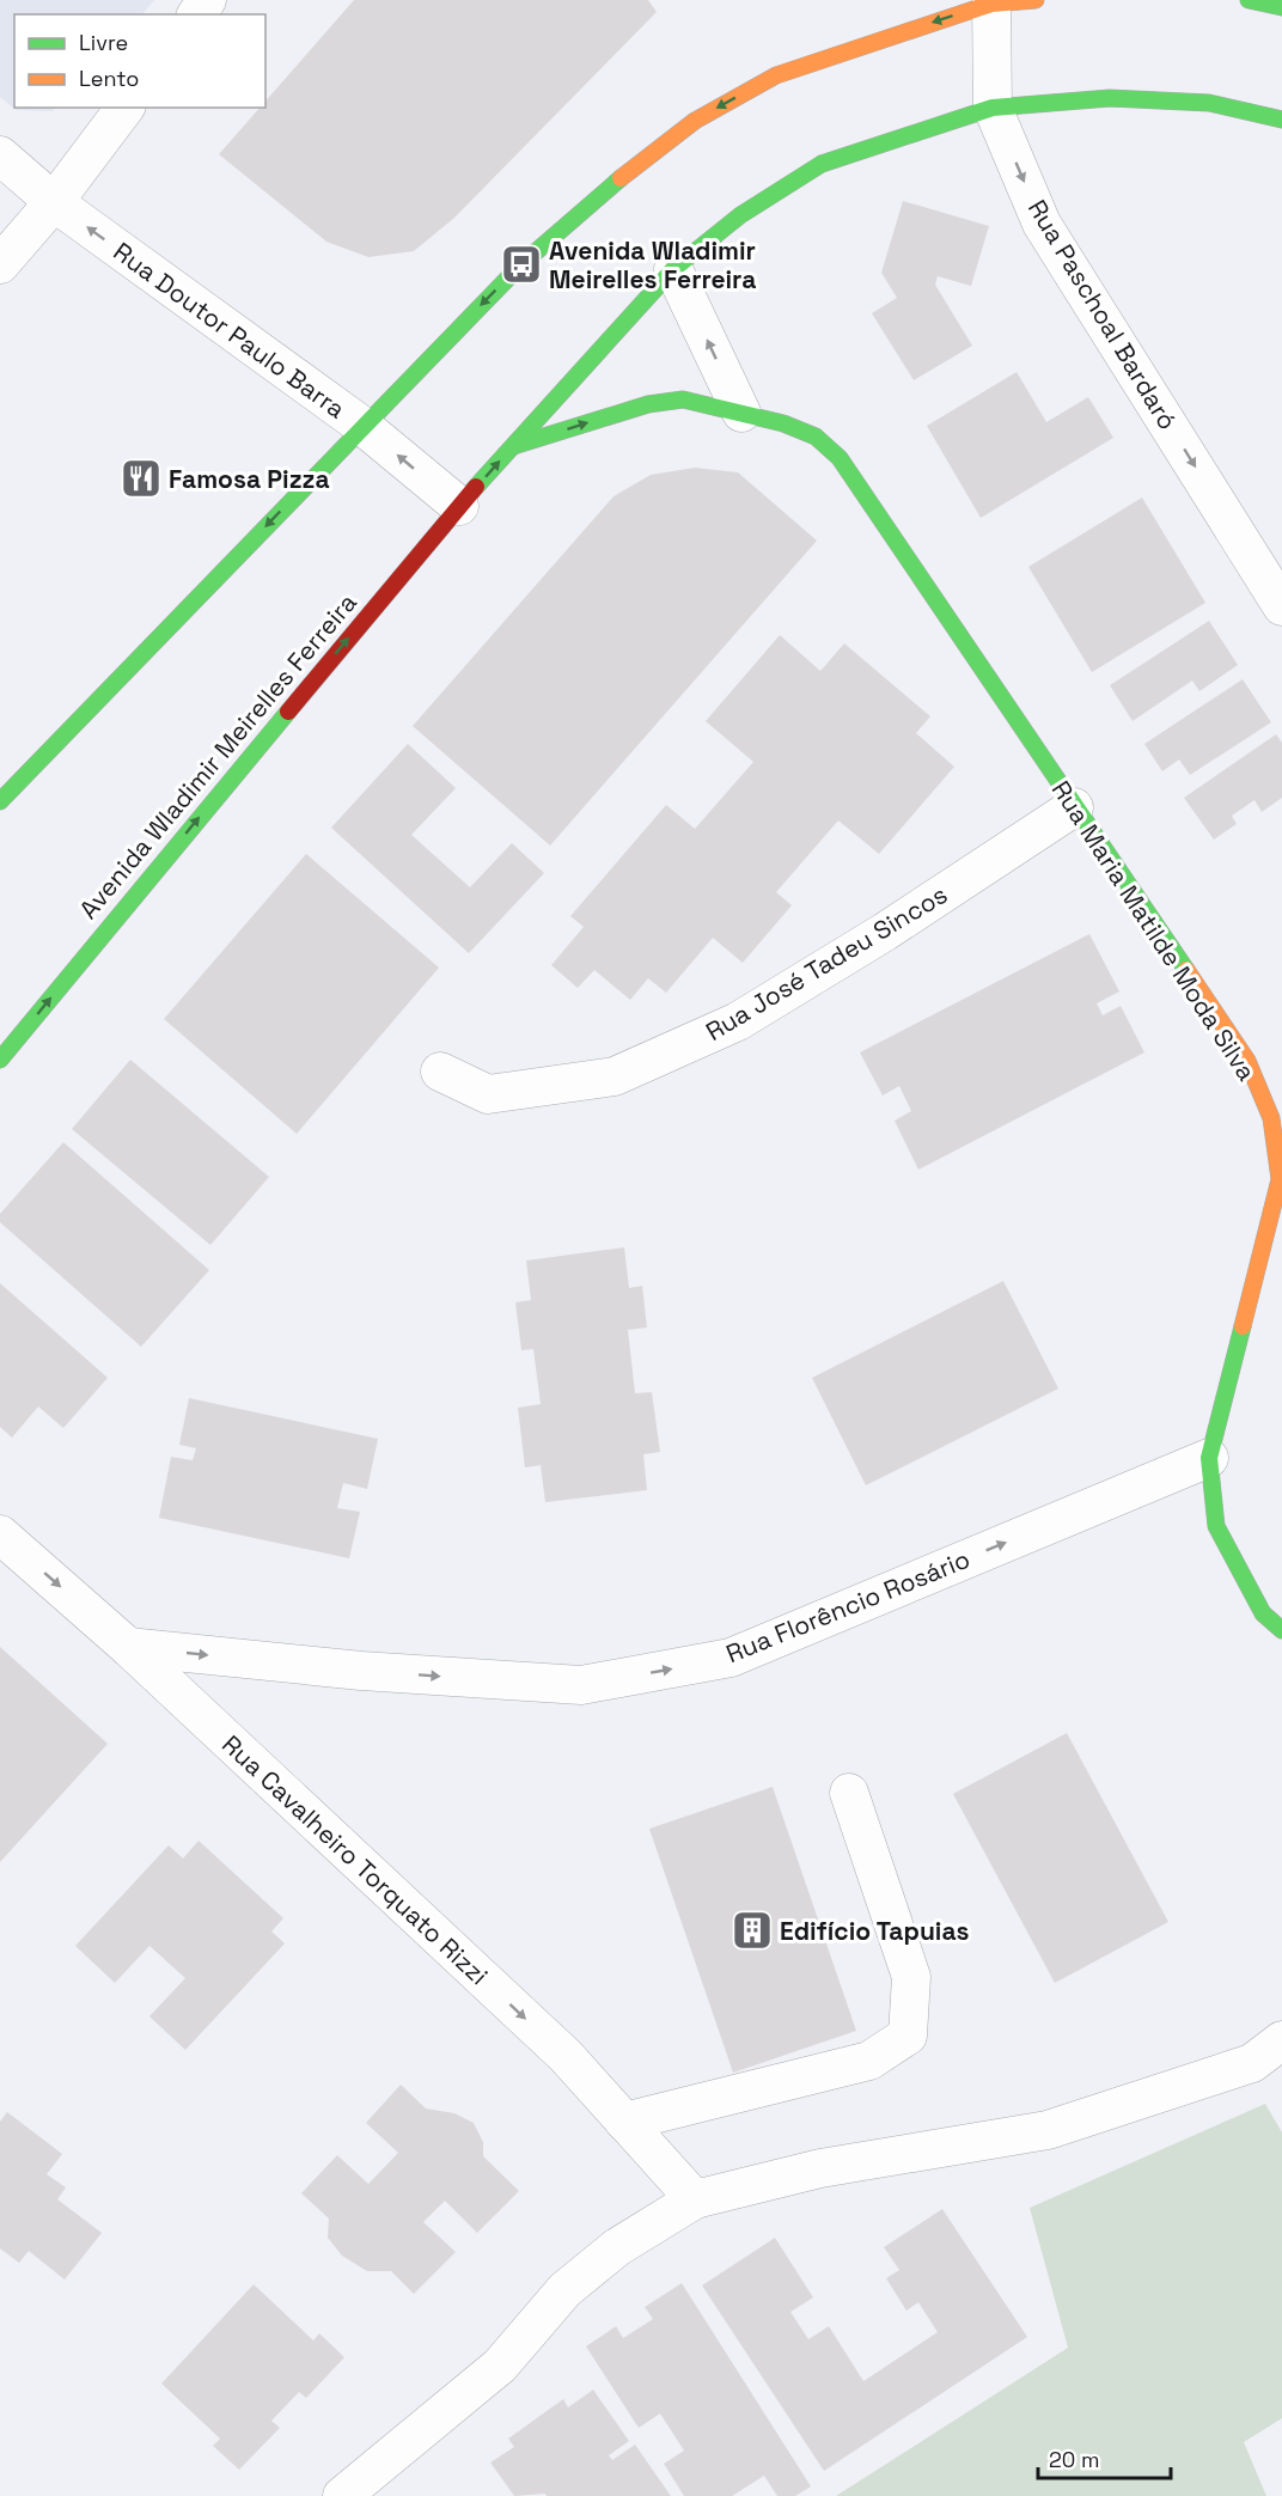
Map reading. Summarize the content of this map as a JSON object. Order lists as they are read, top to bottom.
{
  "streets": {
    "main road": ["Avenida Wladimir Meirelles Ferreira", "Rua Maria Matilde Moda Silva"],
    "street": [
      "Rua Paschoal Bardaró",
      "Rua Doutor Paulo Barra",
      "Rua José Tadeu Sincos",
      "Rua Florêncio Rosário",
      "Rua Cavalheiro Torquato Rizzi"
    ]
  },
  "crossings": [
    ["Rua Paschoal Bardaró", "Avenida Wladimir Meirelles Ferreira"],
    ["Rua Doutor Paulo Barra", "Avenida Wladimir Meirelles Ferreira"],
    ["Avenida Wladimir Meirelles Ferreira", "Rua Maria Matilde Moda Silva"],
    ["Rua Maria Matilde Moda Silva", "Rua José Tadeu Sincos"],
    ["Rua Maria Matilde Moda Silva", "Rua Florêncio Rosário"],
    ["Rua Florêncio Rosário", "Rua Cavalheiro Torquato Rizzi"]
  ],
  "one_way": [
    "Rua Paschoal Bardaró",
    "Rua Doutor Paulo Barra",
    "Rua Florêncio Rosário",
    "Rua Cavalheiro Torquato Rizzi"
  ],
  "places": {
    "bus stop": ["Avenida Wladimir Meirelles Ferreira"],
    "restaurant": ["Famosa Pizza"],
    "building": ["Edifício Tapuias"]
  },
  "legend": ["Livre", "Lento"],
  "scale_bar": "20 m"
}
